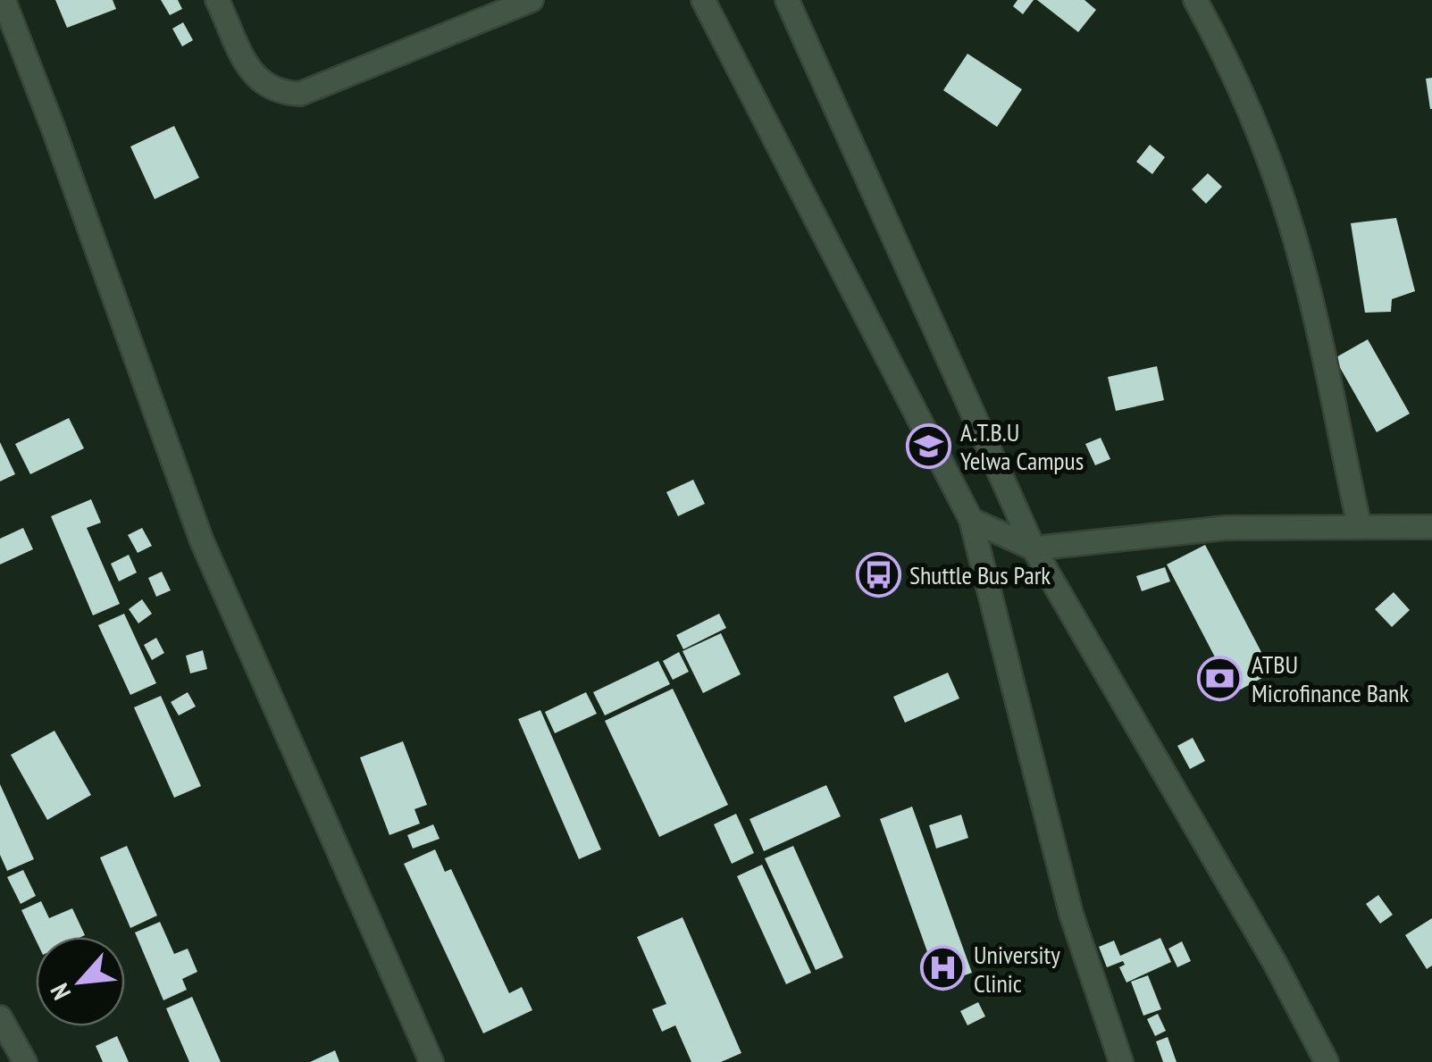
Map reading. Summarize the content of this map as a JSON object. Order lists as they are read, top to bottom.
{
  "places": {
    "school or university": ["A.T.B.U Yelwa Campus"],
    "bus stop": ["Shuttle Bus Park"],
    "bank": ["ATBU Microfinance Bank"],
    "hospital": ["University Clinic"]
  },
  "north": "bottom left"
}
